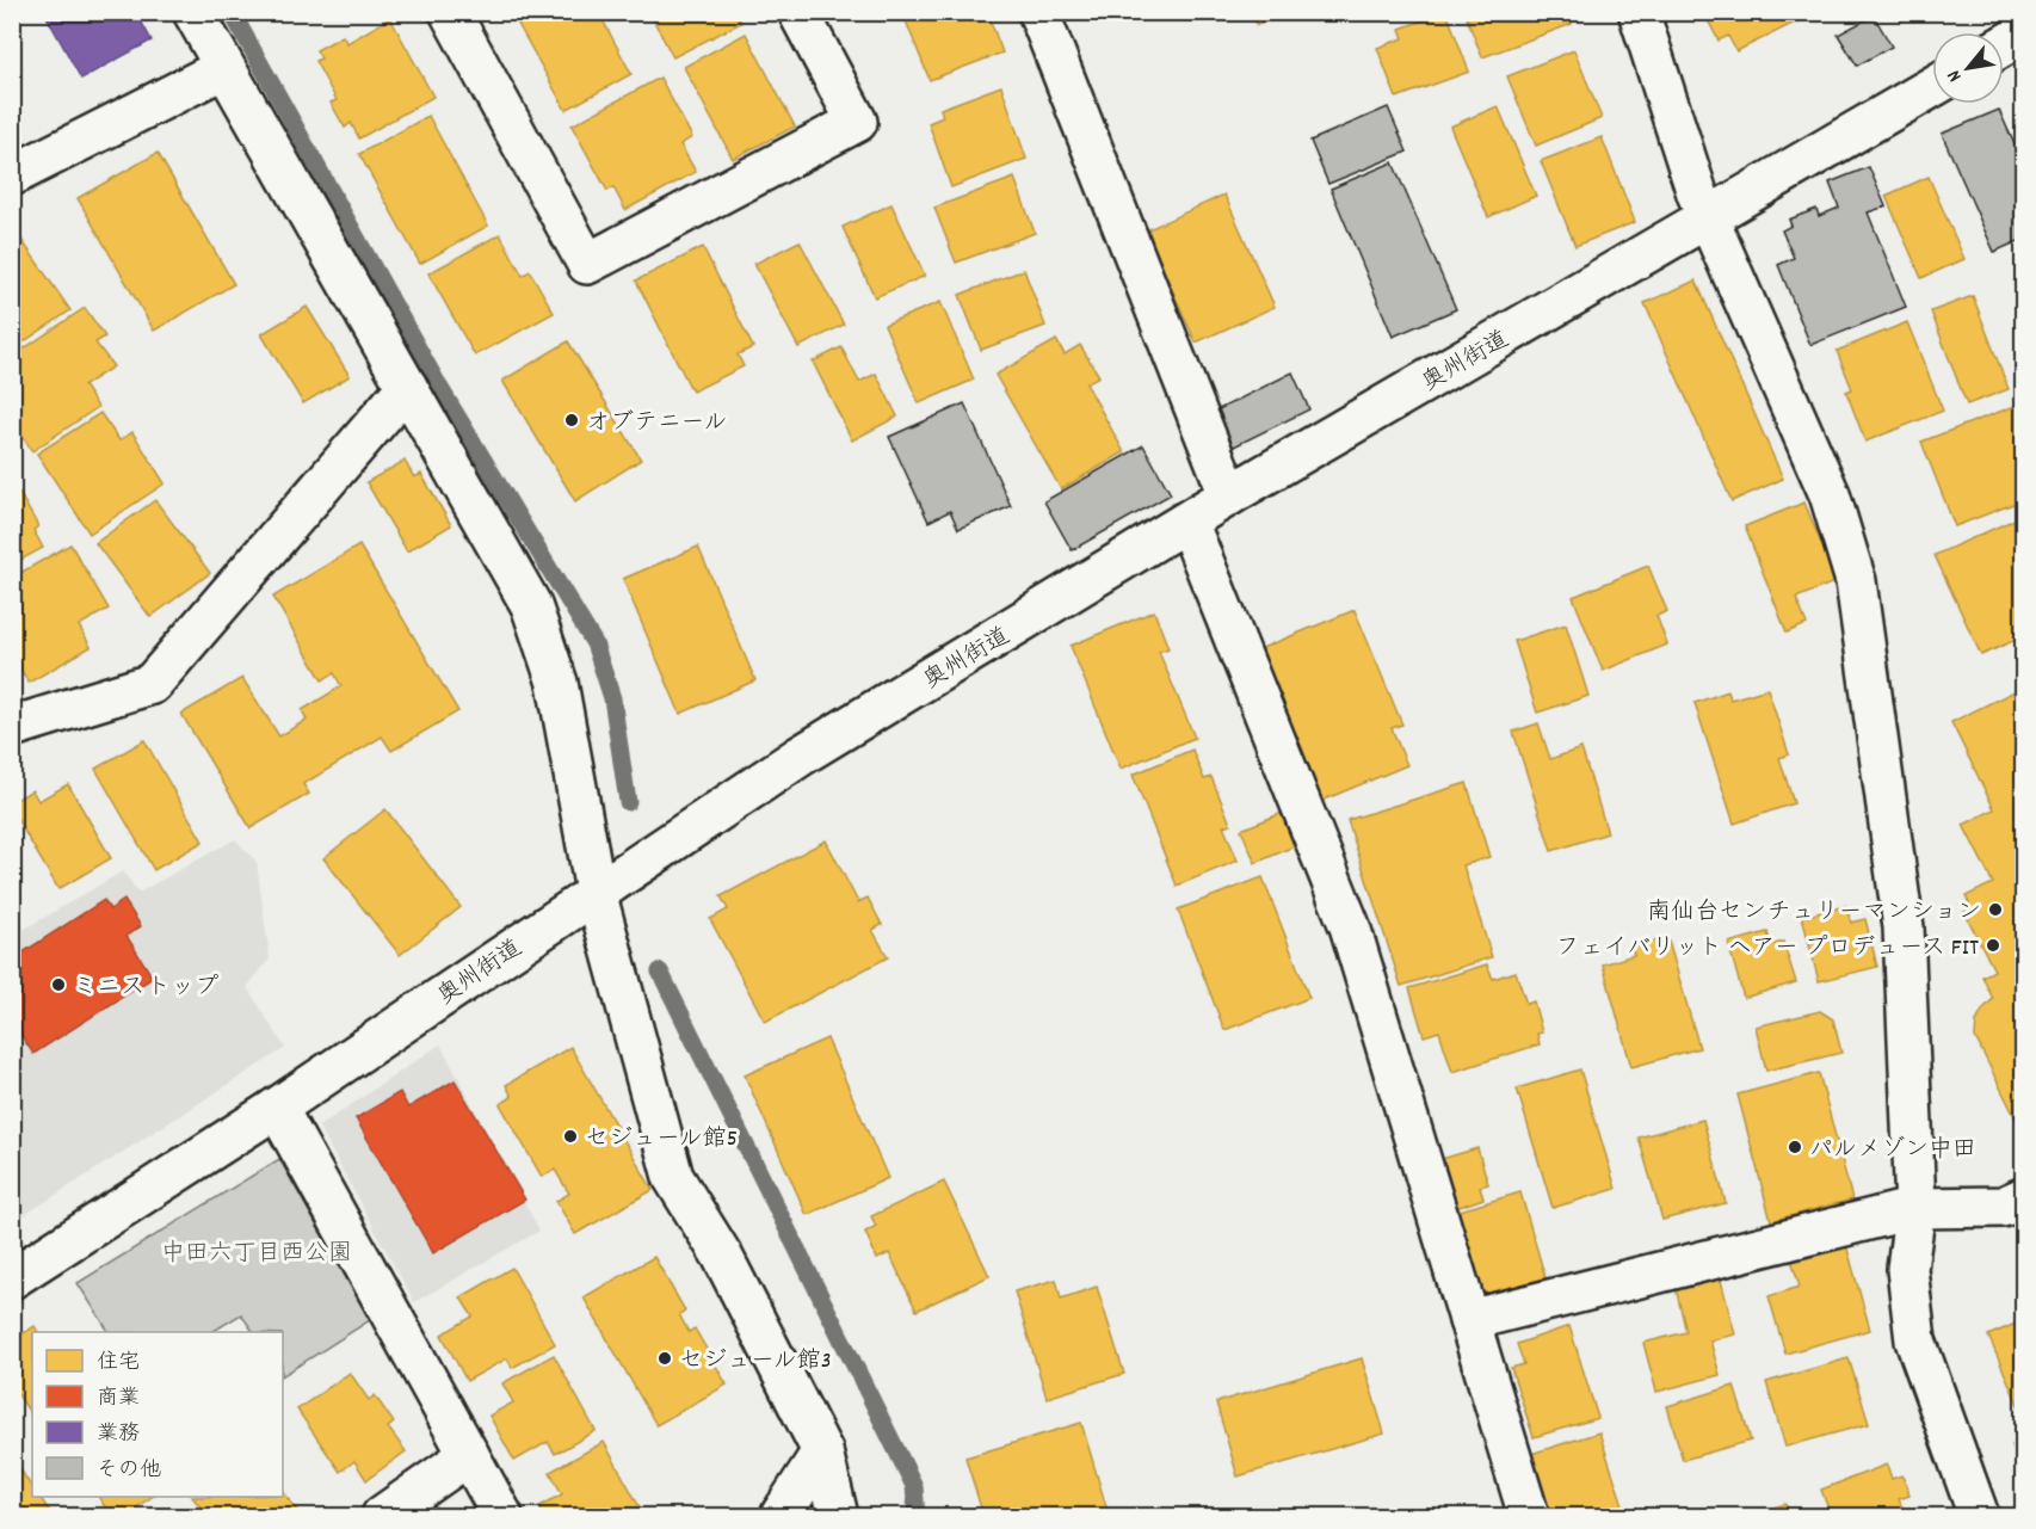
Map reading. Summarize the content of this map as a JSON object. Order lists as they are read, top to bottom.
{
  "streets": {
    "street": ["奥州街道"]
  },
  "parks": ["中田六丁目西公園"],
  "places": [
    "オブテニール",
    "南仙台センチュリーマンション",
    "フェイバリット ヘアー プロデュース FIT",
    "ミニストップ",
    "セジュール館5",
    "パルメゾン中田",
    "セジュール館3"
  ],
  "legend": [
    "住宅",
    "商業",
    "業務",
    "その他"
  ],
  "north": "bottom left"
}
